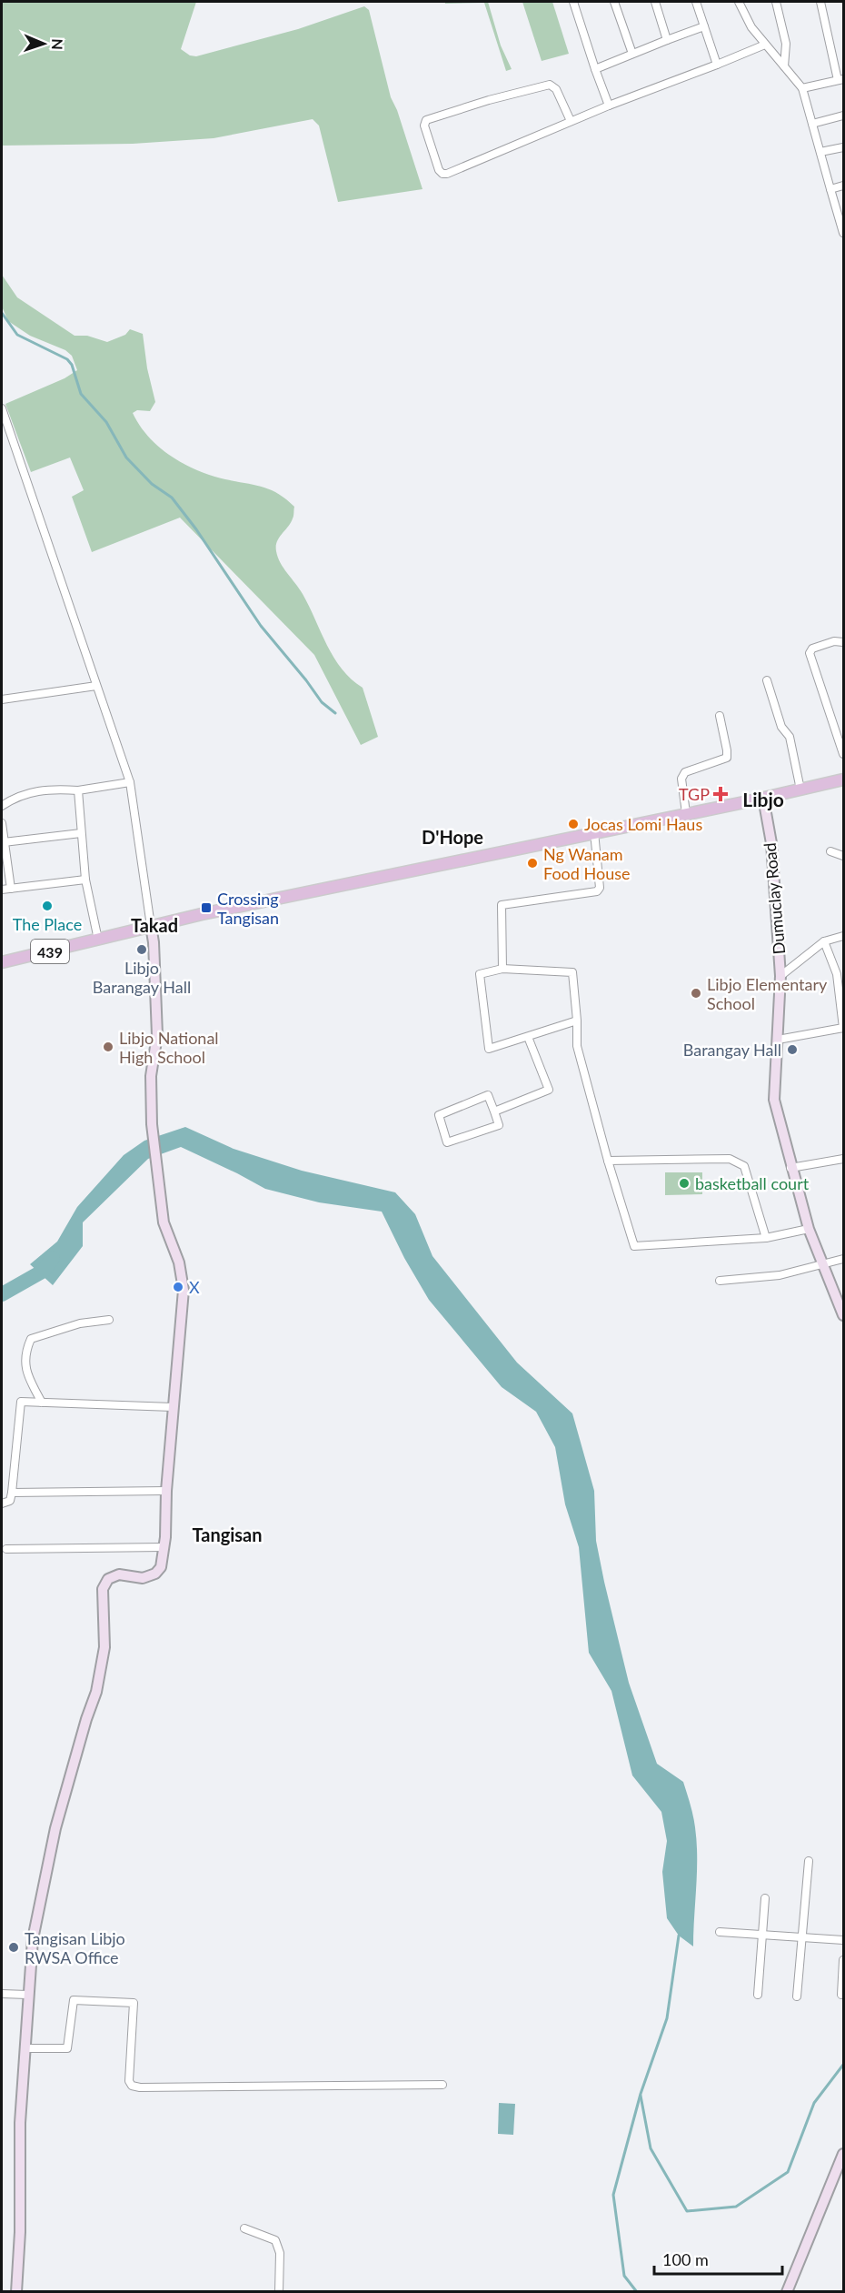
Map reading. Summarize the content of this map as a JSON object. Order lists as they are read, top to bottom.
{
  "streets": {
    "main road": ["439"],
    "street": ["Dumuclay Road"]
  },
  "crossings": [
    ["Dumuclay Road", "439"]
  ],
  "districts": [
    "Libjo",
    "D'Hope",
    "Takad",
    "Tangisan"
  ],
  "places": {
    "health": ["TGP"],
    "other": [
      "Jocas Lomi Haus",
      "Ng Wanam Food House",
      "The Place",
      "Libjo Barangay Hall",
      "Libjo Elementary School",
      "Libjo National High School",
      "Barangay Hall",
      "basketball court",
      "X",
      "Tangisan Libjo RWSA Office"
    ],
    "transit": ["Crossing Tangisan"]
  },
  "scale_bar": "100 m",
  "north": "right"
}
